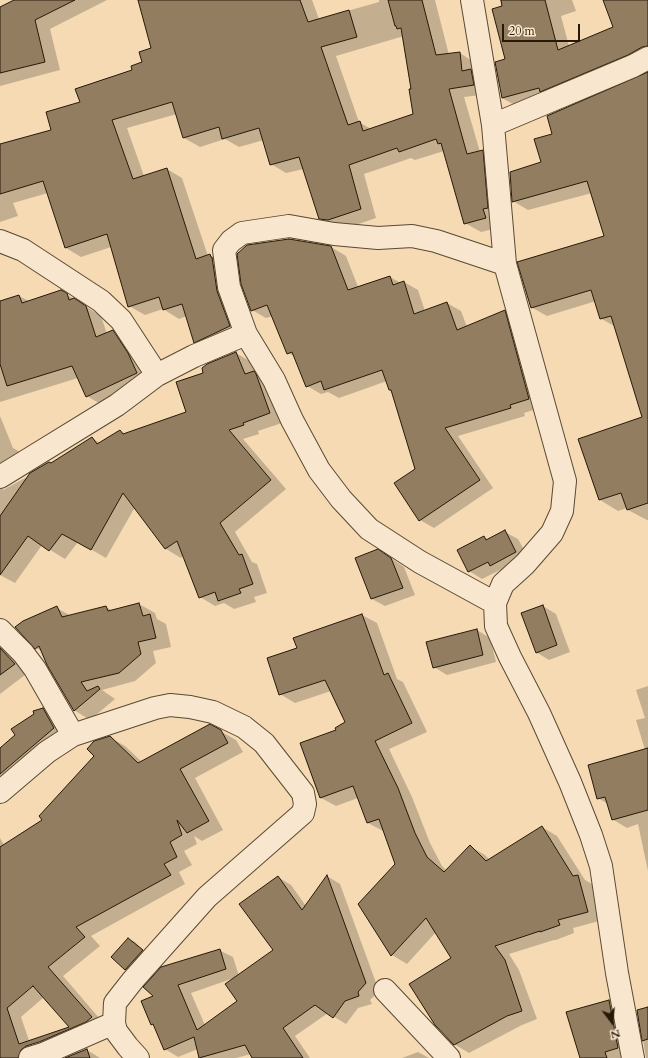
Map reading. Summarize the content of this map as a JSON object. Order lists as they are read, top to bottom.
{
  "scale_bar": "20 m",
  "north": "bottom"
}
